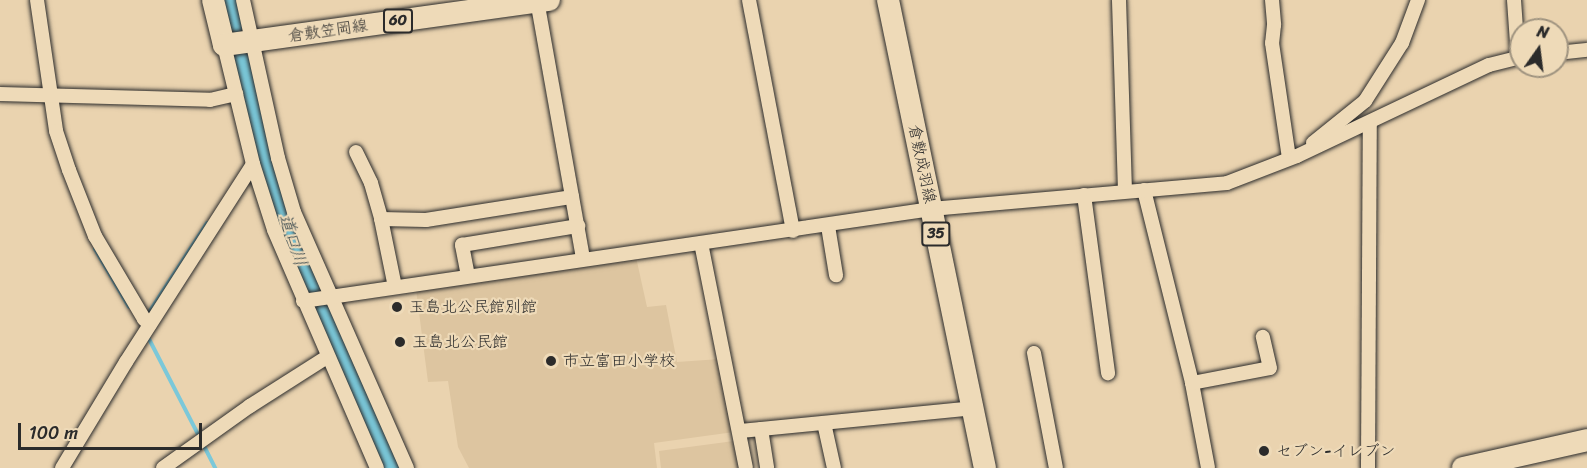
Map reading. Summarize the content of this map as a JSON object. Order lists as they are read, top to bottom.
{
  "streets": {
    "main road": [
      "60",
      "倉敷笠岡線",
      "倉敷成羽線",
      "35"
    ]
  },
  "water": ["道口川"],
  "places": [
    "玉島北公民館別館",
    "玉島北公民館",
    "市立富田小学校",
    "セブン-イレブン"
  ],
  "scale_bar": "100 m",
  "north": "top"
}
